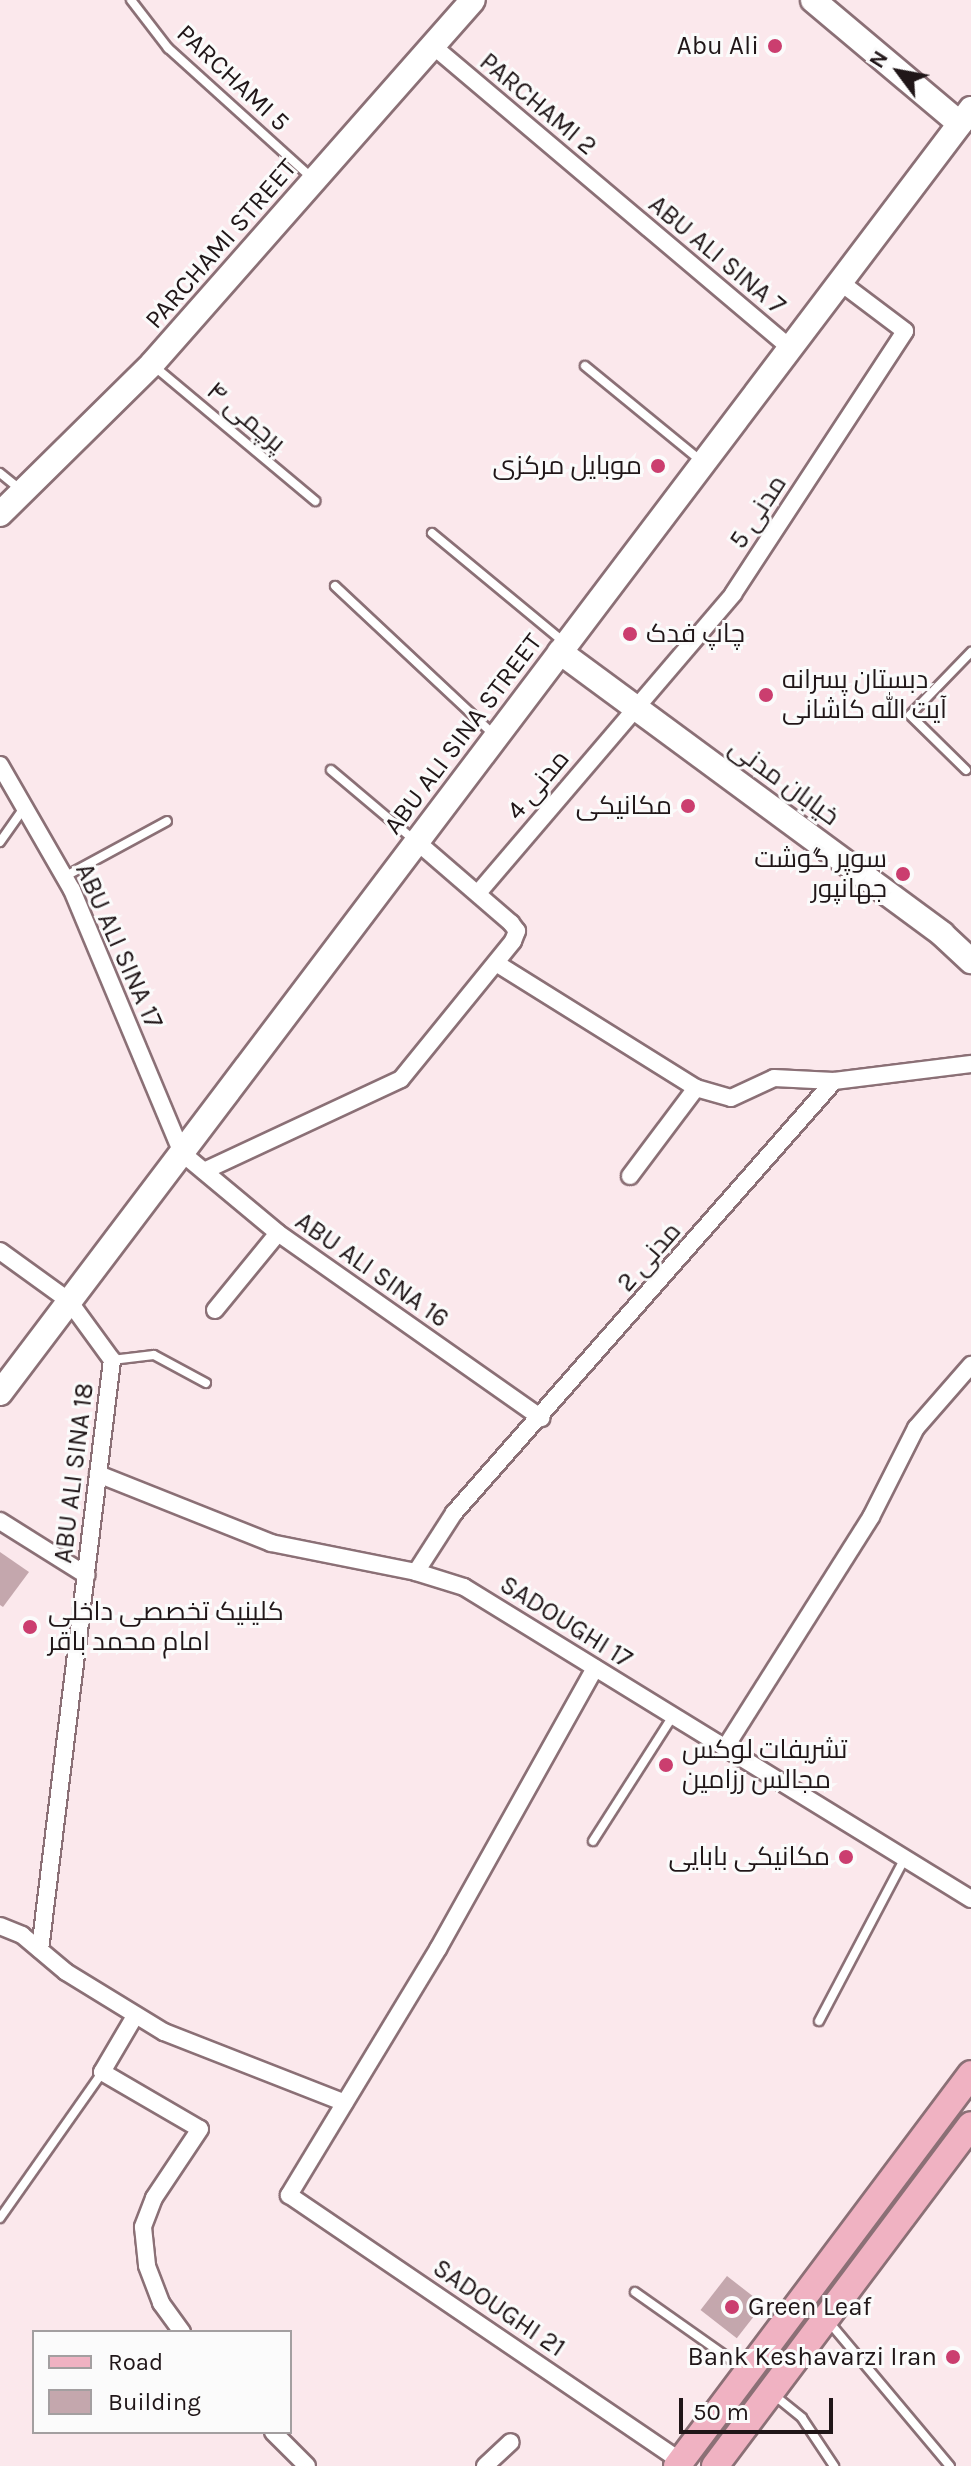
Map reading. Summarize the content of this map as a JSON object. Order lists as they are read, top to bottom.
{
  "streets": {
    "main road": ["PARCHAMI STREET", "ABU ALI SINA STREET", "خیابان مدنی"],
    "street": [
      "PARCHAMI 2",
      "ABU ALI SINA 7",
      "مدنی 5",
      "مدنی 4",
      "ABU ALI SINA 17",
      "مدنی 2",
      "ABU ALI SINA 16",
      "ABU ALI SINA 18",
      "SADOUGHI 17",
      "SADOUGHI 21"
    ],
    "lane": ["PARCHAMI 5", "پرچمی ۴"]
  },
  "crossings": [
    ["PARCHAMI 5", "PARCHAMI STREET"],
    ["PARCHAMI 2", "PARCHAMI STREET"],
    ["PARCHAMI 2", "ABU ALI SINA 7"],
    ["PARCHAMI STREET", "پرچمی ۴"],
    ["ABU ALI SINA 7", "ABU ALI SINA STREET"],
    ["مدنی 5", "ABU ALI SINA STREET"],
    ["مدنی 5", "خیابان مدنی"],
    ["مدنی 5", "مدنی 4"],
    ["ABU ALI SINA STREET", "خیابان مدنی"],
    ["ABU ALI SINA STREET", "ABU ALI SINA 17"],
    ["ABU ALI SINA STREET", "ABU ALI SINA 16"],
    ["ABU ALI SINA STREET", "ABU ALI SINA 18"],
    ["خیابان مدنی", "مدنی 4"],
    ["ABU ALI SINA 17", "ABU ALI SINA 16"],
    ["مدنی 2", "ABU ALI SINA 16"],
    ["مدنی 2", "SADOUGHI 17"],
    ["ABU ALI SINA 18", "SADOUGHI 17"]
  ],
  "places": [
    "Abu Ali",
    "موبایل مرکزی",
    "چاپ فدک",
    "دبستان پسرانه آیت الله کاشانی",
    "مکانیکی",
    "سوپر گوشت جهانپور",
    "کلینیک تخصصی داخلی امام محمد باقر",
    "تشریفات لوکس مجالس رزامین",
    "مکانیکی بابایی",
    "Green Leaf",
    "Bank Keshavarzi Iran"
  ],
  "legend": ["Road", "Building"],
  "scale_bar": "50 m",
  "north": "top left"
}
